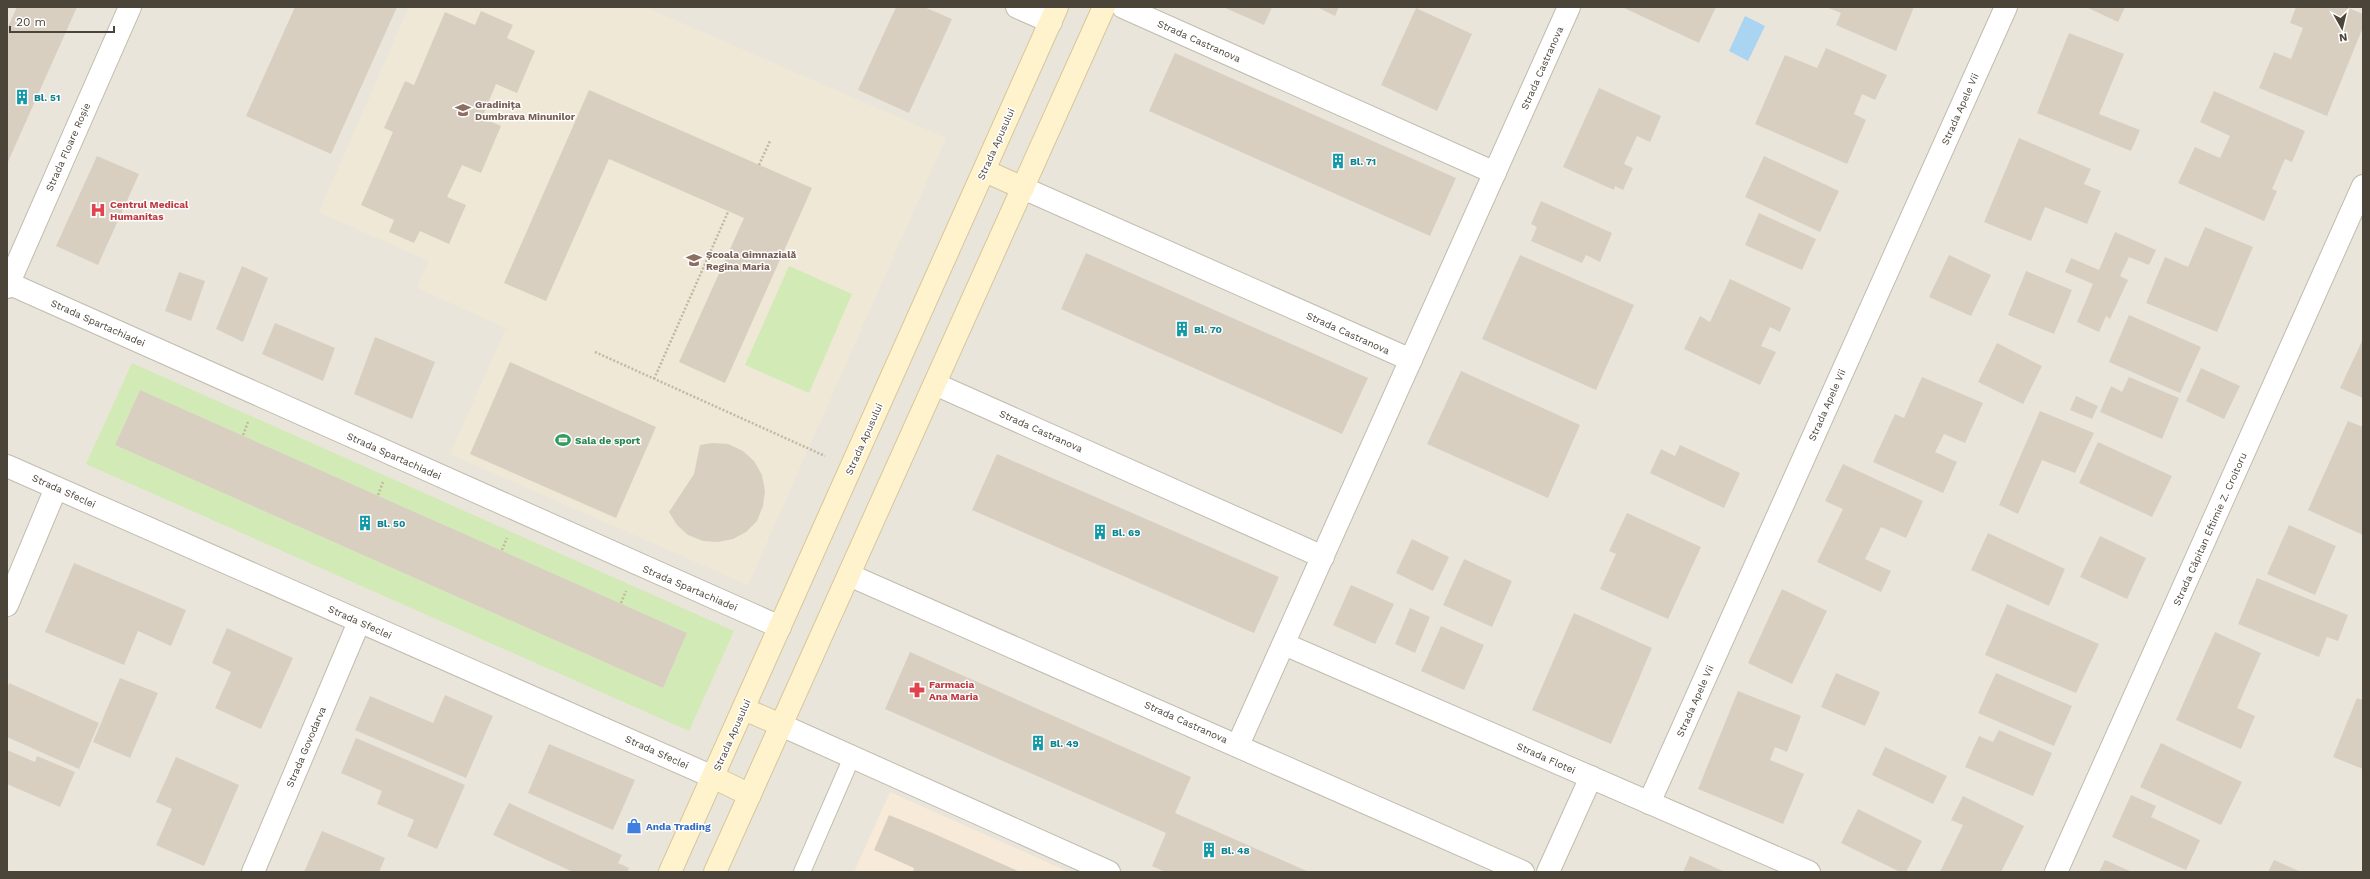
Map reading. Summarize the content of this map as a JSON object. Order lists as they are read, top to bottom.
{
  "streets": {
    "main road": ["Strada Apusului"],
    "street": [
      "Strada Castranova",
      "Strada Apele Vii",
      "Strada Floare Roșie",
      "Strada Spartachiadei",
      "Strada Sfeclei",
      "Strada Căpitan Eftimie Z. Croitoru",
      "Strada Govodarva",
      "Strada Flotei"
    ]
  },
  "crossings": [
    ["Strada Castranova", "Strada Flotei"],
    ["Strada Apele Vii", "Strada Flotei"],
    ["Strada Apusului", "Strada Spartachiadei"],
    ["Strada Apusului", "Strada Sfeclei"],
    ["Strada Floare Roșie", "Strada Spartachiadei"],
    ["Strada Sfeclei", "Strada Govodarva"]
  ],
  "places": {
    "building": [
      "Bl. 51",
      "Bl. 71",
      "Bl. 70",
      "Bl. 50",
      "Bl. 69",
      "Bl. 49",
      "Bl. 48"
    ],
    "school or university": ["Gradinița Dumbrava Minunilor", "Școala Gimnazială Regina Maria"],
    "hospital": ["Centrul Medical Humanitas"],
    "sports": ["Sala de sport"],
    "pharmacy": ["Farmacia Ana Maria"],
    "shop": ["Anda Trading"]
  },
  "scale_bar": "20 m",
  "north": "bottom"
}
